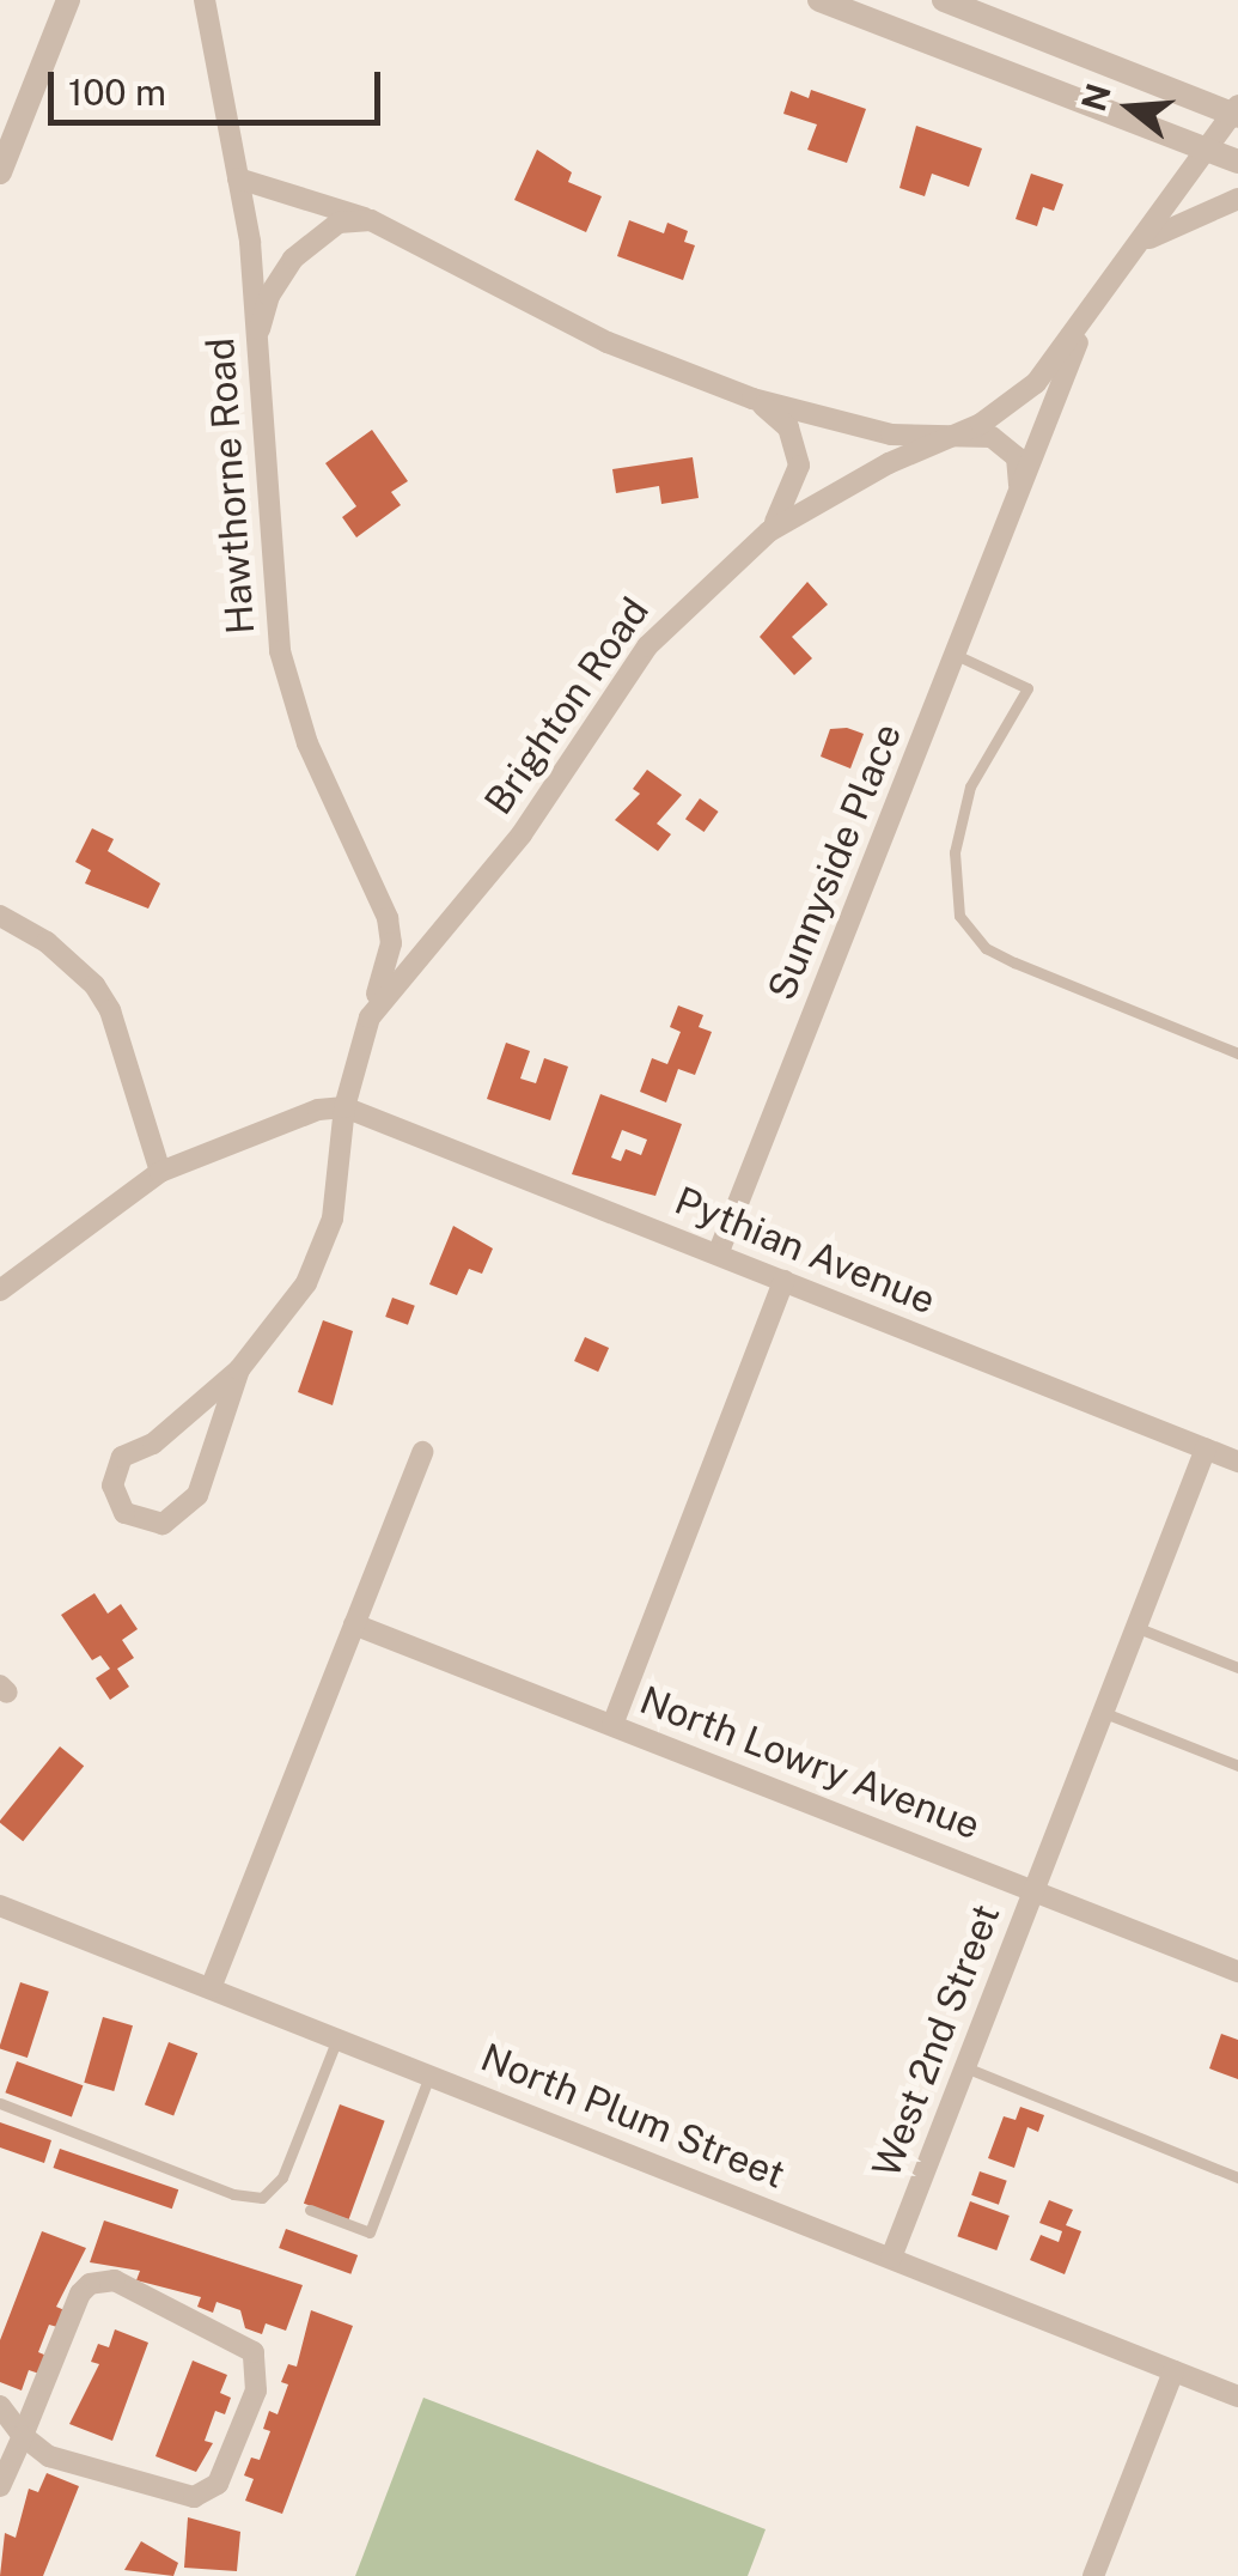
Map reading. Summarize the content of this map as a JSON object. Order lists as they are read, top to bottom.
{
  "streets": {
    "street": [
      "Hawthorne Road",
      "Brighton Road",
      "Sunnyside Place",
      "Pythian Avenue",
      "North Lowry Avenue",
      "West 2nd Street",
      "North Plum Street"
    ]
  },
  "crossings": [
    ["Hawthorne Road", "Brighton Road"],
    ["Brighton Road", "Sunnyside Place"],
    ["Brighton Road", "Pythian Avenue"],
    ["Sunnyside Place", "Pythian Avenue"],
    ["Pythian Avenue", "West 2nd Street"],
    ["North Lowry Avenue", "West 2nd Street"],
    ["West 2nd Street", "North Plum Street"]
  ],
  "scale_bar": "100 m",
  "north": "left"
}
